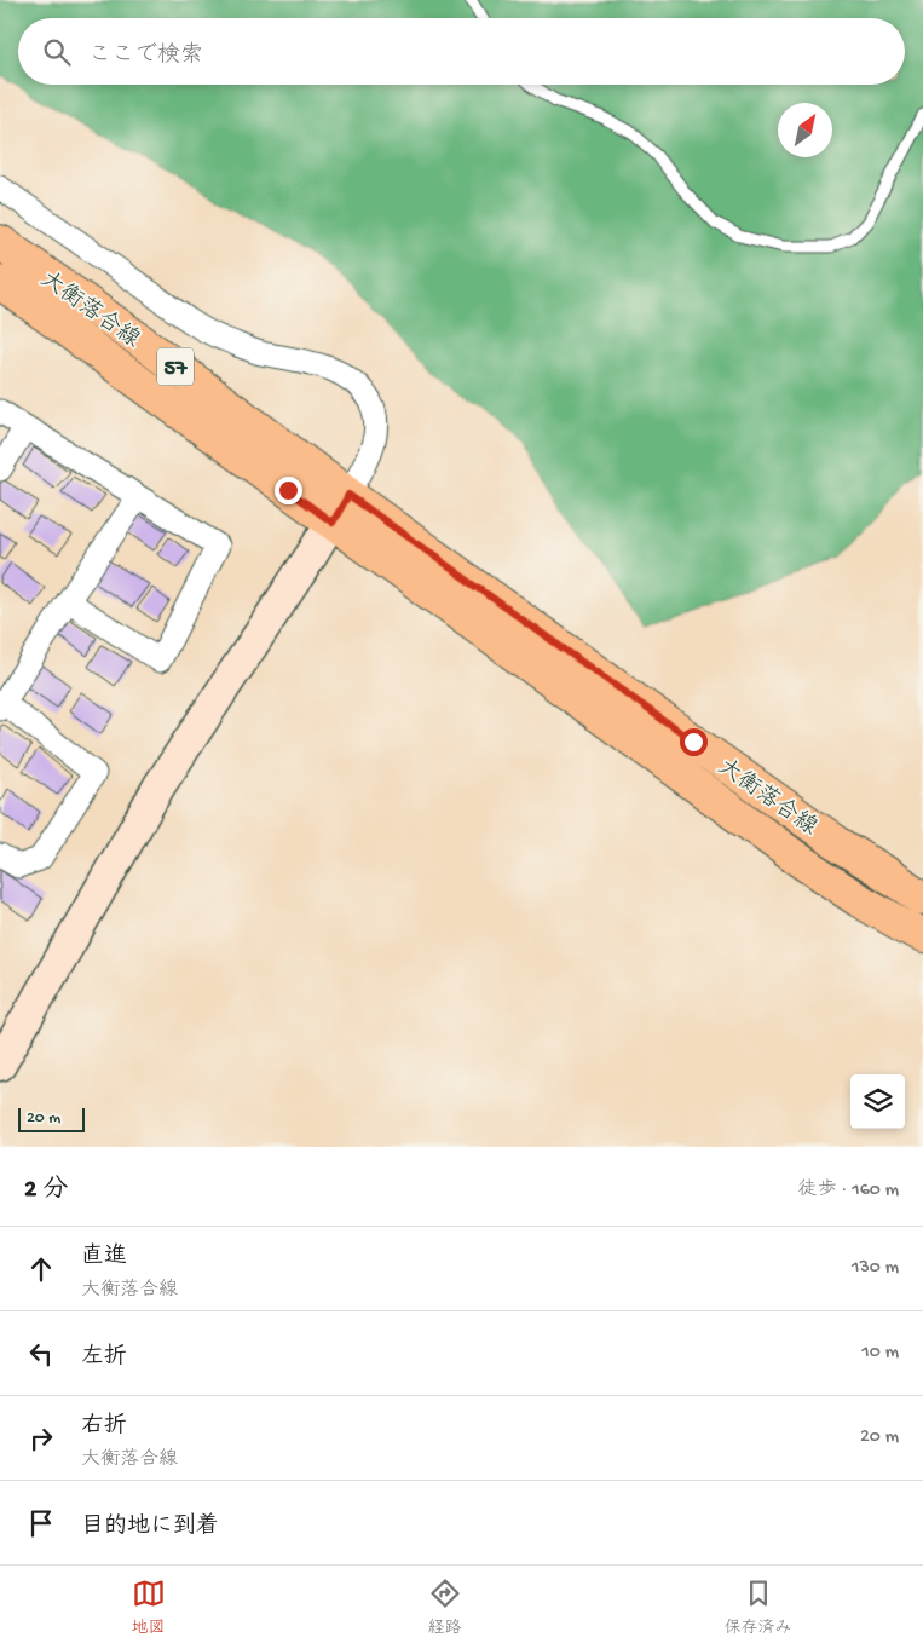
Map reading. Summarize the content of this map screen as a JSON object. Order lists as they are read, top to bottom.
{
  "streets": {
    "main road": ["大衡落合線", "57"]
  },
  "scale_bar": "20 m",
  "north": "top right",
  "page": {
    "search": "ここで検索",
    "scale": "20 m",
    "heading": ["2 分", "徒歩 · 160 m"],
    "list": [
      ["直進", "大衡落合線", "130 m"],
      ["左折", "10 m"],
      ["右折", "大衡落合線", "20 m"],
      "目的地に到着"
    ],
    "nav": ["地図", "経路", "保存済み"]
  }
}
